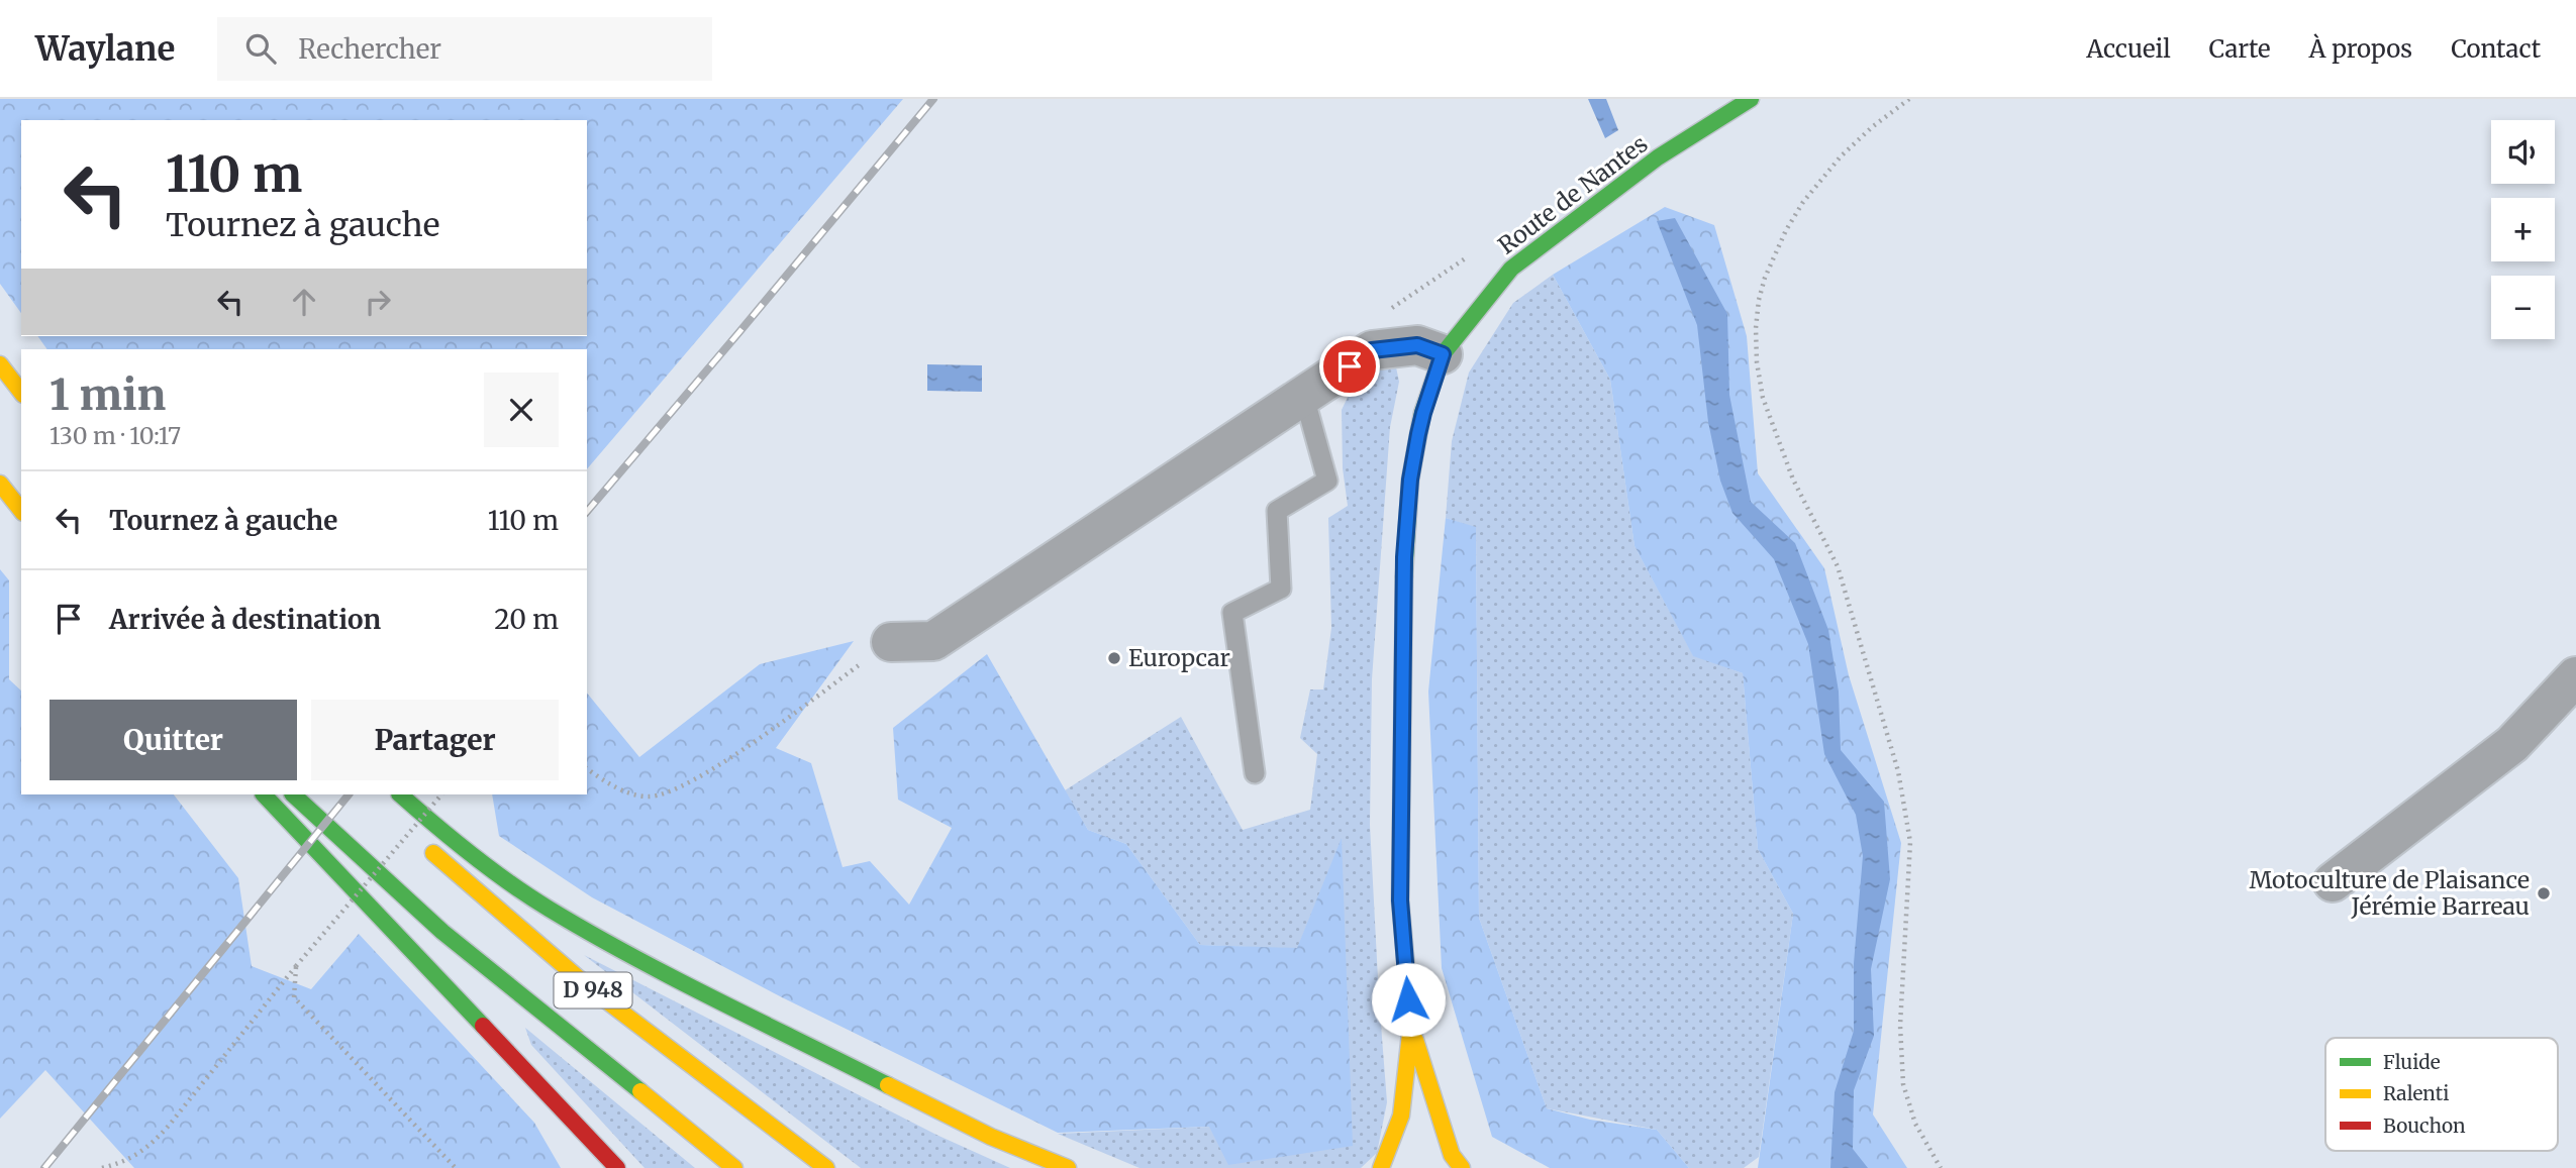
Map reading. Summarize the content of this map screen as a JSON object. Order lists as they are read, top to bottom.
{
  "streets": {
    "main road": ["Route de Nantes", "D 948"]
  },
  "places": ["Europcar", "Motoculture de Plaisance Jérémie Barreau"],
  "legend": ["Fluide", "Ralenti", "Bouchon"],
  "page": {
    "header": "Waylane",
    "search": "Rechercher",
    "nav": [
      "Accueil",
      "Carte",
      "À propos",
      "Contact"
    ],
    "map_buttons": ["+", "−"],
    "turn": ["110 m", "Tournez à gauche"],
    "heading": ["1 min", "130 m · 10:17"],
    "list": [
      {
        "name": "Tournez à gauche",
        "value": "110 m"
      },
      {
        "name": "Arrivée à destination",
        "value": "20 m"
      }
    ],
    "buttons": ["Quitter", "Partager"]
  }
}
